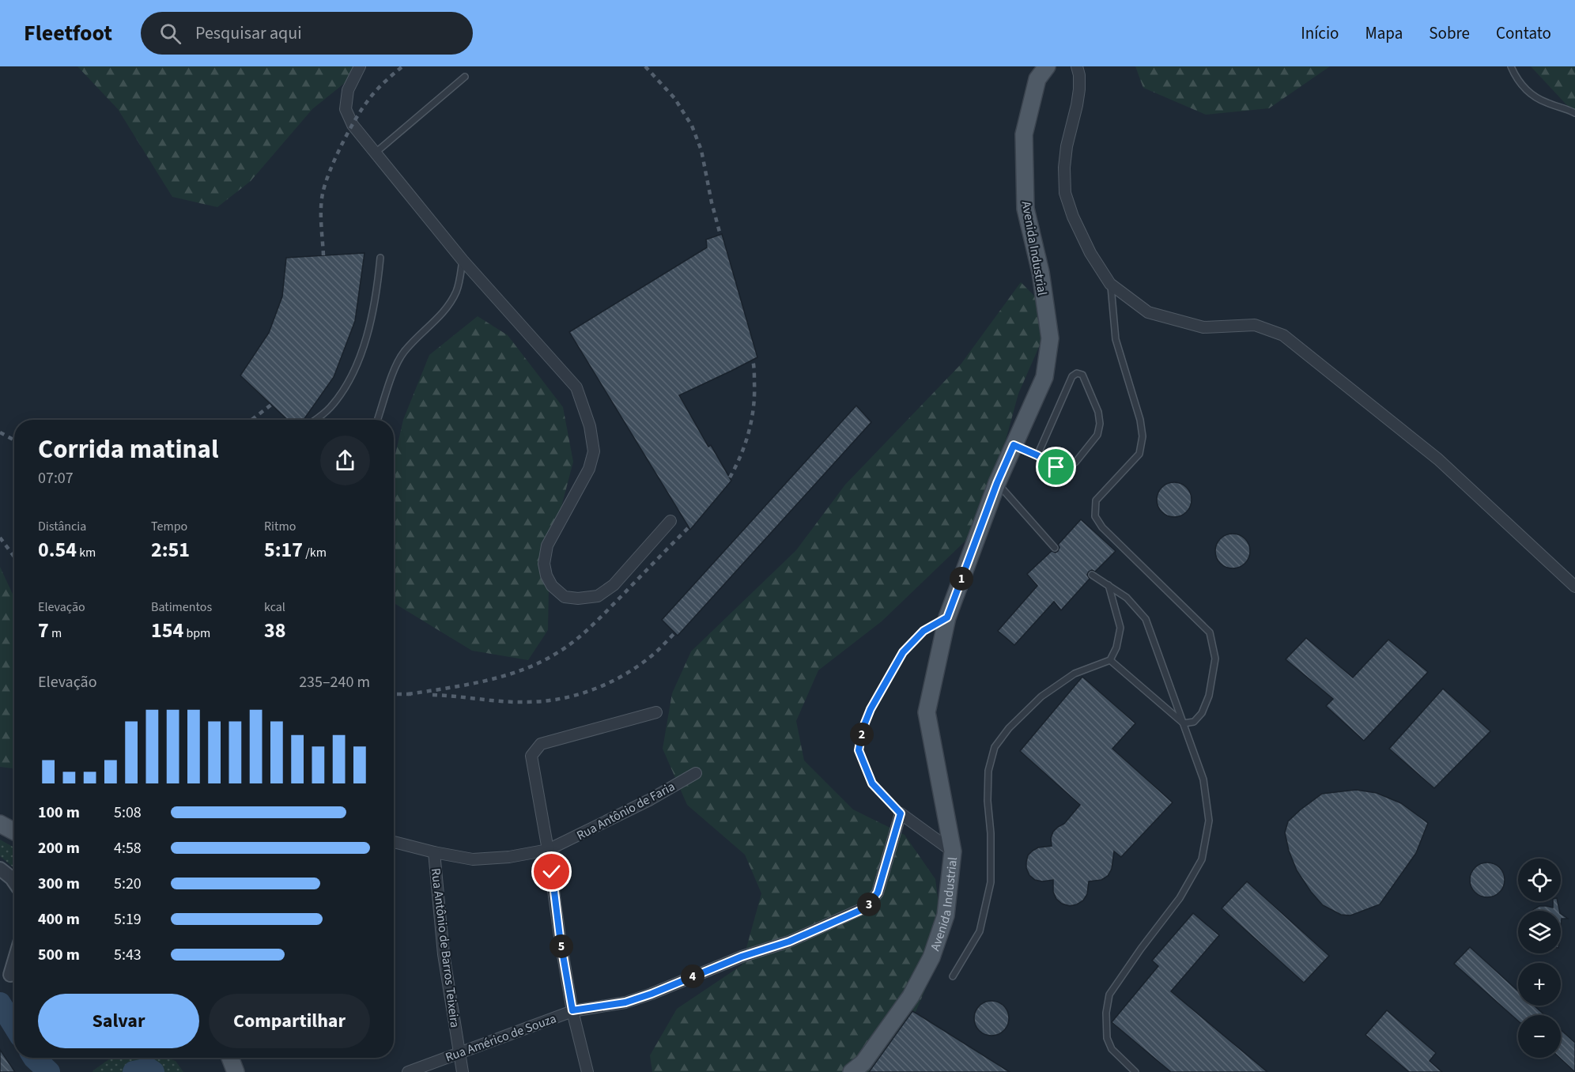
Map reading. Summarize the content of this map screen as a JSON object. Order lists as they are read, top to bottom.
{
  "streets": {
    "main road": ["Avenida Industrial"],
    "street": ["Rua Antônio de Faria", "Rua Antônio de Barros Teixeira", "Rua Américo de Souza"]
  },
  "crossings": [
    ["Rua Antônio de Faria", "Rua Antônio de Barros Teixeira"],
    ["Rua Antônio de Barros Teixeira", "Rua Américo de Souza"]
  ],
  "page": {
    "header": "Fleetfoot",
    "search": "Pesquisar aqui",
    "nav": [
      "Início",
      "Mapa",
      "Sobre",
      "Contato"
    ],
    "heading": ["Corrida matinal", "07:07"],
    "stats": [
      ["Distância", "0.54 km"],
      ["Tempo", "2:51"],
      ["Ritmo", "5:17 /km"],
      ["Elevação", "7 m"],
      ["Batimentos", "154 bpm"],
      ["kcal", "38"]
    ],
    "pins": [
      "1",
      "2",
      "3",
      "5",
      "4"
    ],
    "chart": ["Elevação", "235–240 m"],
    "list": [
      {
        "name": "100 m",
        "note": "5:08"
      },
      {
        "name": "200 m",
        "note": "4:58"
      },
      {
        "name": "300 m",
        "note": "5:20"
      },
      {
        "name": "400 m",
        "note": "5:19"
      },
      {
        "name": "500 m",
        "note": "5:43"
      }
    ],
    "map_buttons": ["+", "−"],
    "buttons": ["Salvar", "Compartilhar"]
  }
}
